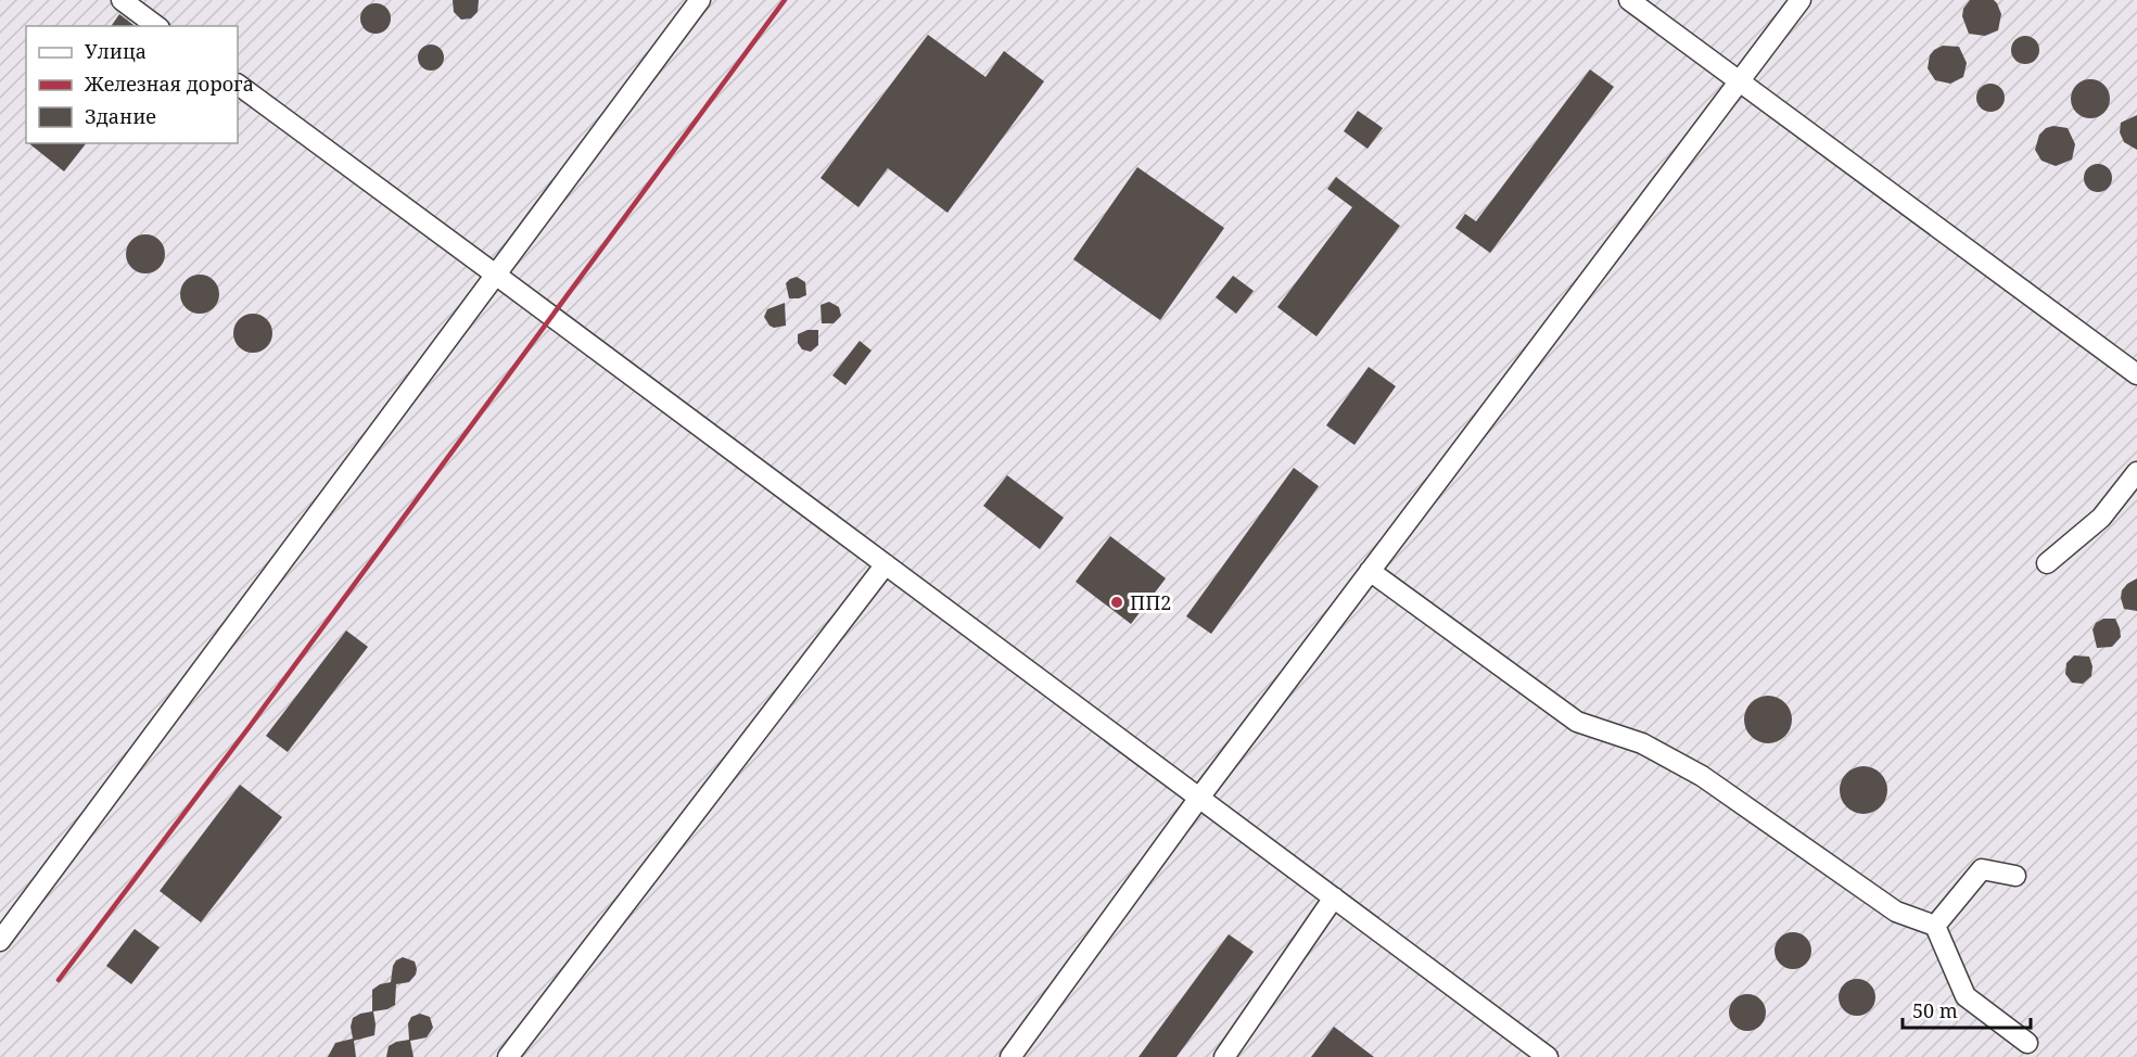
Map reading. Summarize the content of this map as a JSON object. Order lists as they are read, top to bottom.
{
  "places": ["ПП2"],
  "legend": ["Улица", "Железная дорога", "Здание"],
  "scale_bar": "50 m"
}
